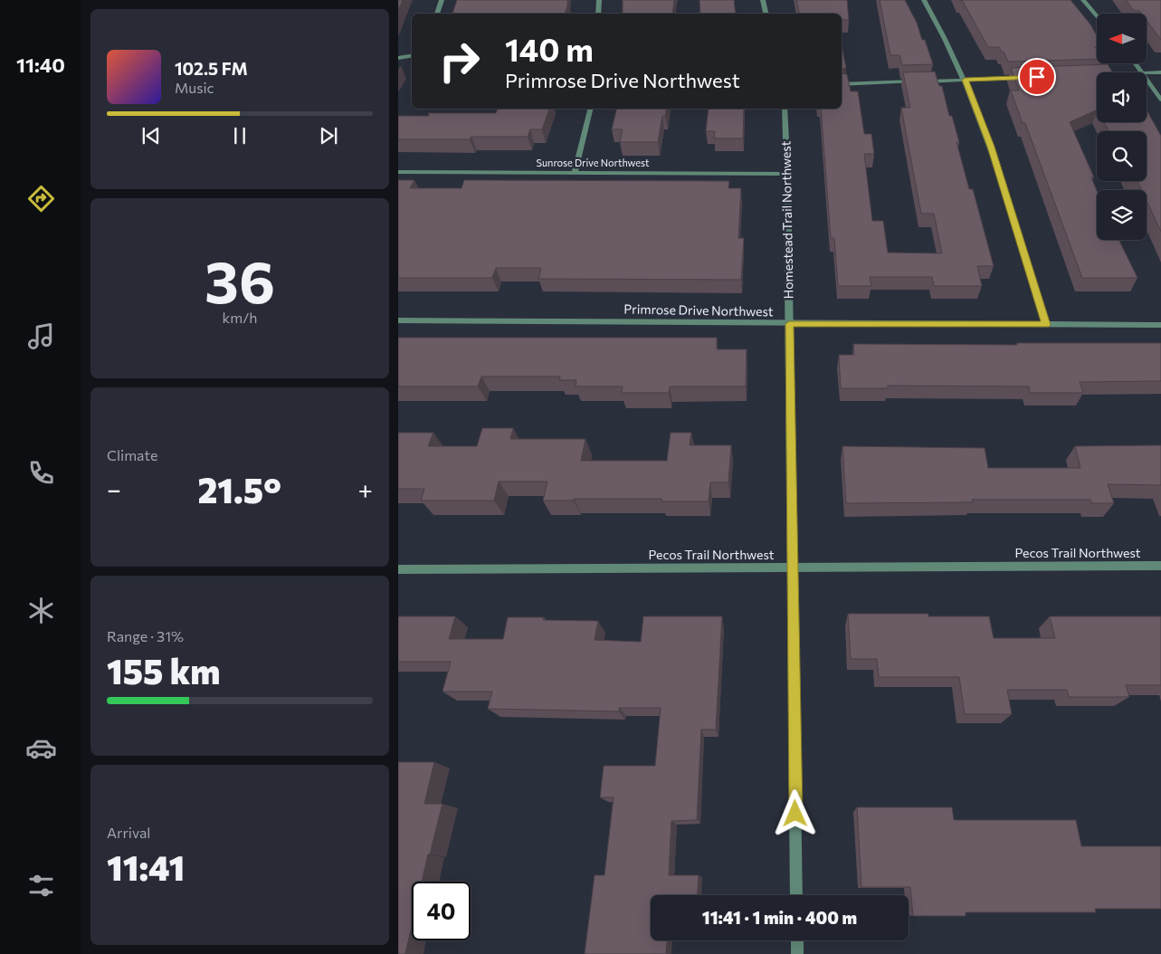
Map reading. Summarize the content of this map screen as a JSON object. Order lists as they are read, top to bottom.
{
  "streets": {
    "street": [
      "Sunrose Drive Northwest",
      "Homestead Trail Northwest",
      "Primrose Drive Northwest",
      "Pecos Trail Northwest"
    ]
  },
  "crossings": [
    ["Sunrose Drive Northwest", "Homestead Trail Northwest"],
    ["Homestead Trail Northwest", "Primrose Drive Northwest"],
    ["Homestead Trail Northwest", "Pecos Trail Northwest"]
  ],
  "north": "left",
  "page": {
    "tabs": "11:40",
    "turn": ["140 m", "Primrose Drive Northwest"],
    "song": ["102.5 FM", "Music"],
    "tile": [
      ["36", "km/h"],
      "Climate",
      ["Range · 31%", "155 km"],
      ["Arrival", "11:41"]
    ],
    "heat": ["−", "21.5°", "+"],
    "limit": "40",
    "trip": "11:41 · 1 min · 400 m"
  }
}
